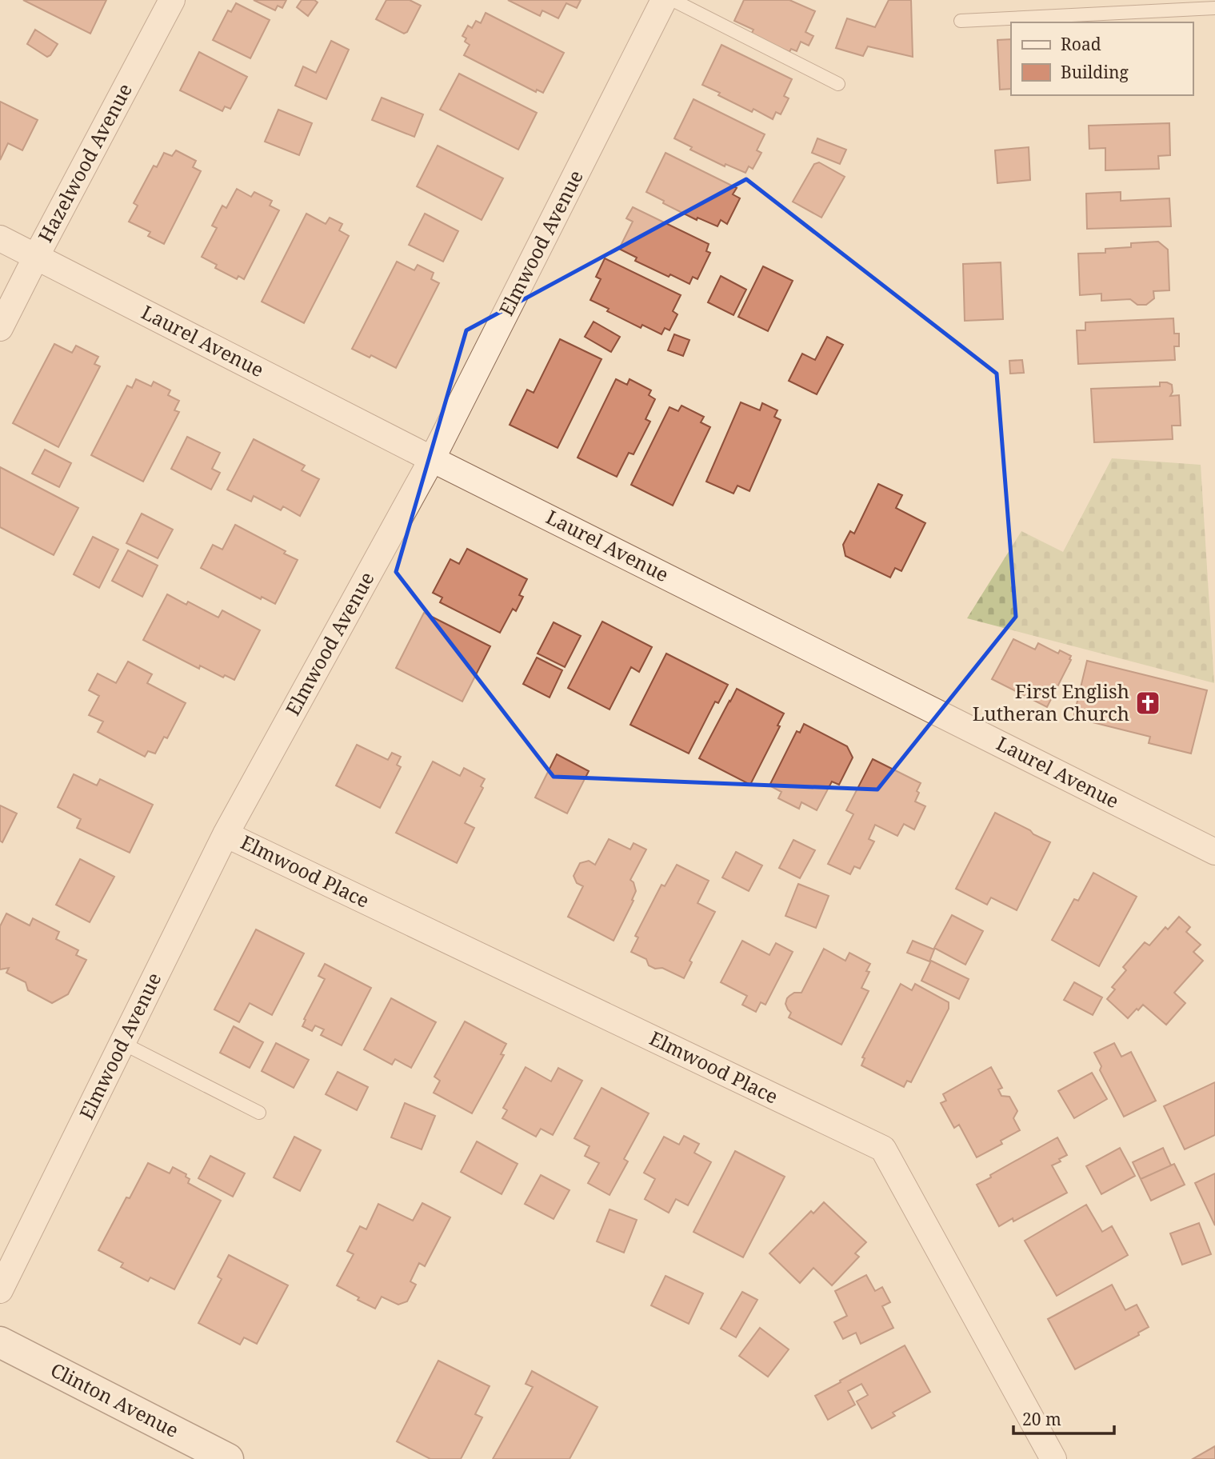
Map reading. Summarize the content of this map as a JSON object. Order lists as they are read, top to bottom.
{
  "streets": {
    "main road": ["Clinton Avenue"],
    "street": [
      "Hazelwood Avenue",
      "Elmwood Avenue",
      "Laurel Avenue",
      "Elmwood Place"
    ]
  },
  "crossings": [
    ["Hazelwood Avenue", "Laurel Avenue"],
    ["Elmwood Avenue", "Laurel Avenue"],
    ["Elmwood Avenue", "Elmwood Place"]
  ],
  "places": {
    "church": ["First English Lutheran Church"]
  },
  "legend": ["Road", "Building"],
  "scale_bar": "20 m"
}
